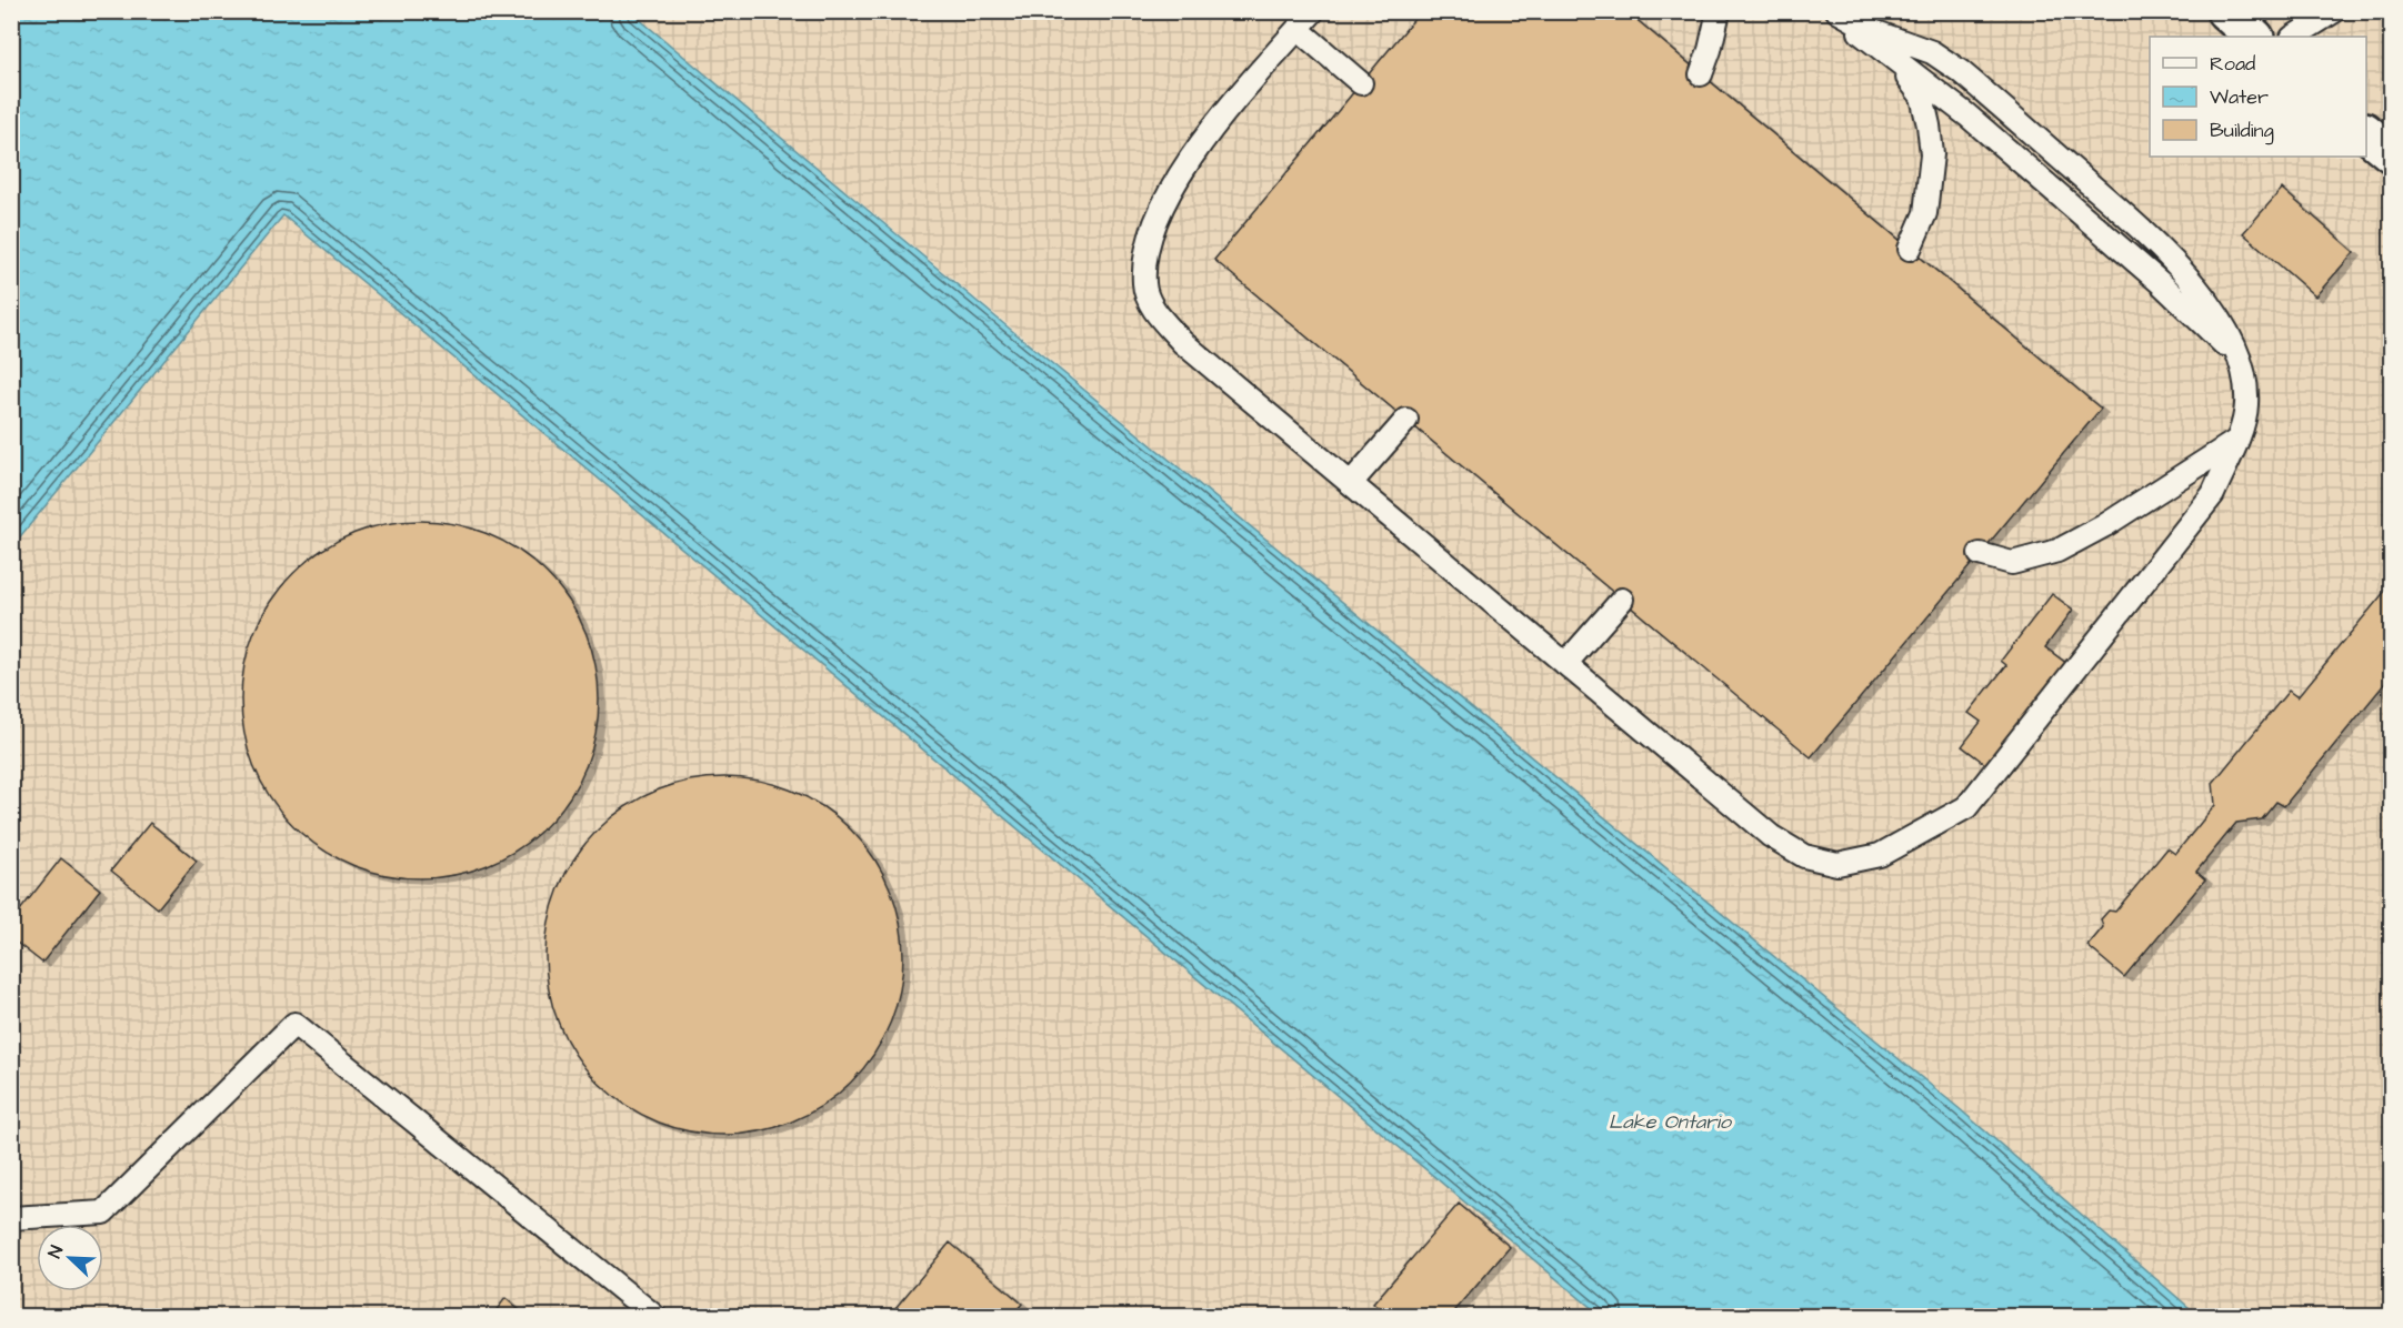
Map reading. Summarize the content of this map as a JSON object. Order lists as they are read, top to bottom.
{
  "water": ["Lake Ontario"],
  "legend": ["Road", "Water", "Building"],
  "north": "top left"
}
